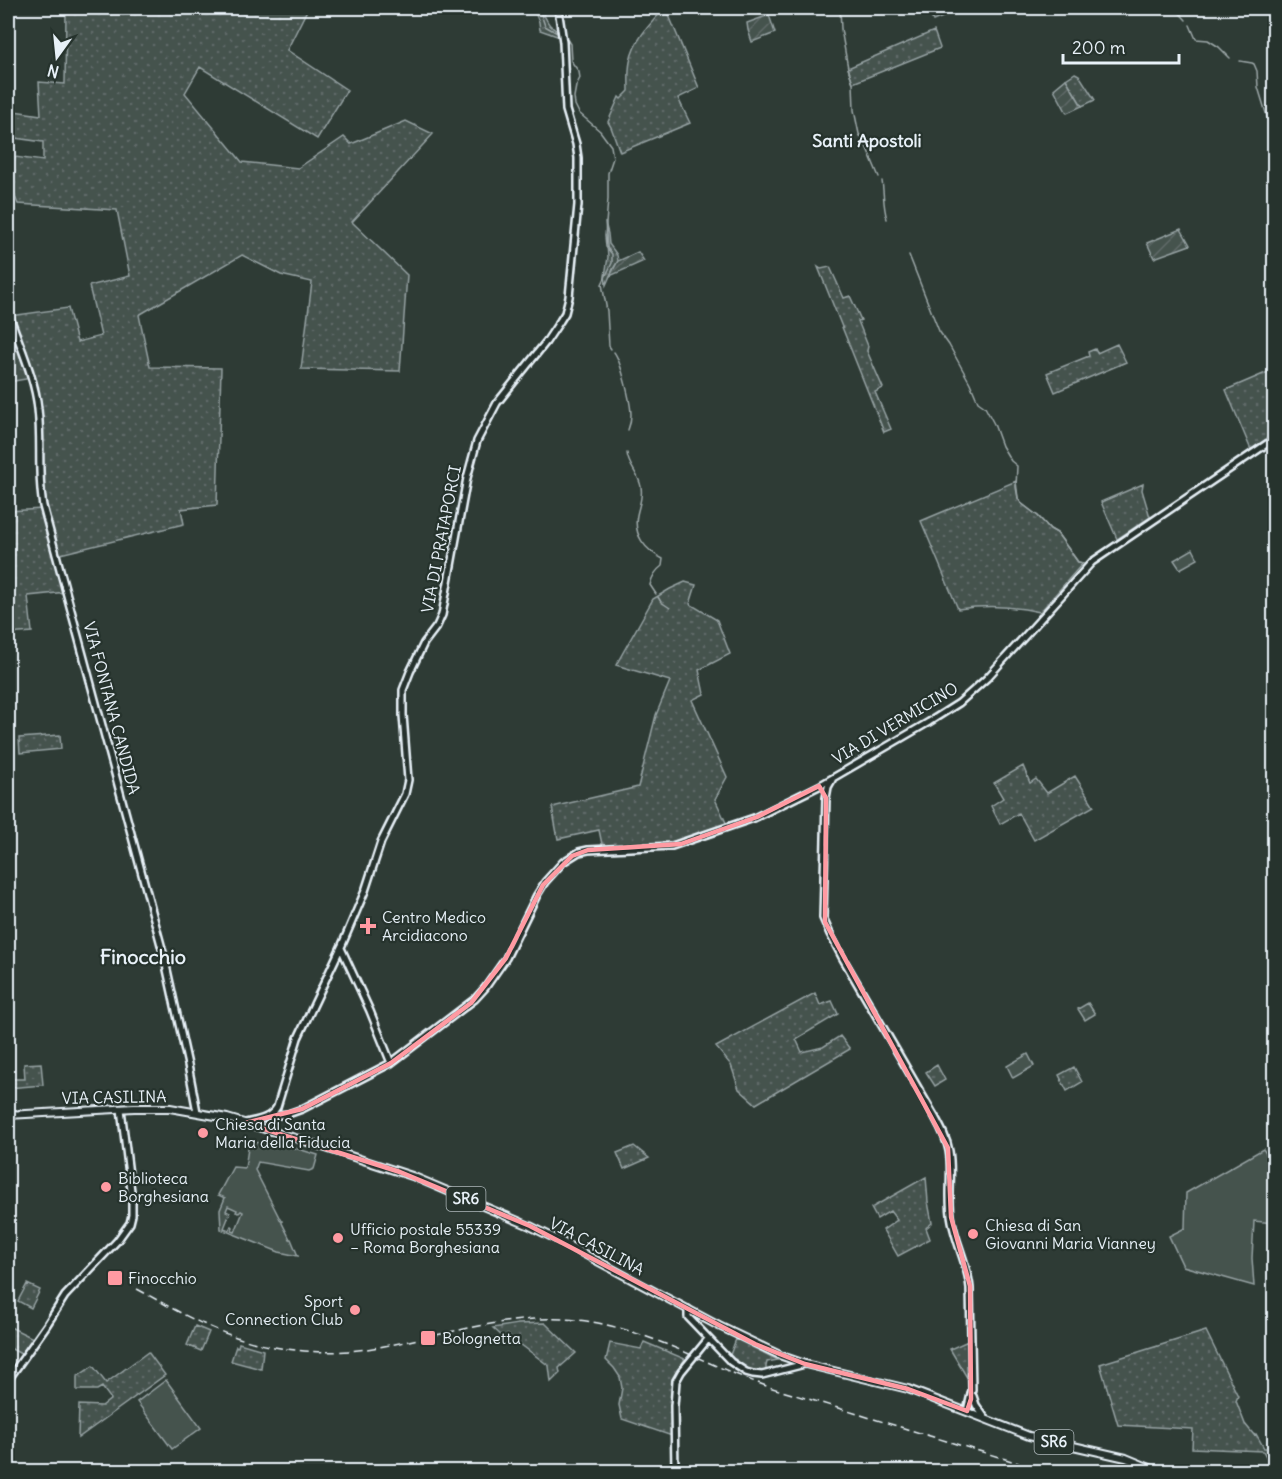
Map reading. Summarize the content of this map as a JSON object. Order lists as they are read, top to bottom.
{
  "streets": {
    "main road": [
      "VIA DI PRATAPORCI",
      "VIA FONTANA CANDIDA",
      "VIA DI VERMICINO",
      "VIA CASILINA",
      "SR6"
    ]
  },
  "crossings": [
    ["VIA FONTANA CANDIDA", "VIA CASILINA"],
    ["VIA DI VERMICINO", "VIA CASILINA"]
  ],
  "districts": ["Santi Apostoli", "Finocchio"],
  "places": {
    "health": ["Centro Medico Arcidiacono"],
    "other": [
      "Chiesa di Santa Maria della Fiducia",
      "Biblioteca Borghesiana",
      "Chiesa di San Giovanni Maria Vianney",
      "Ufficio postale 55339 – Roma Borghesiana",
      "Sport Connection Club"
    ],
    "transit": ["Finocchio", "Bolognetta"]
  },
  "scale_bar": "200 m",
  "north": "bottom"
}
